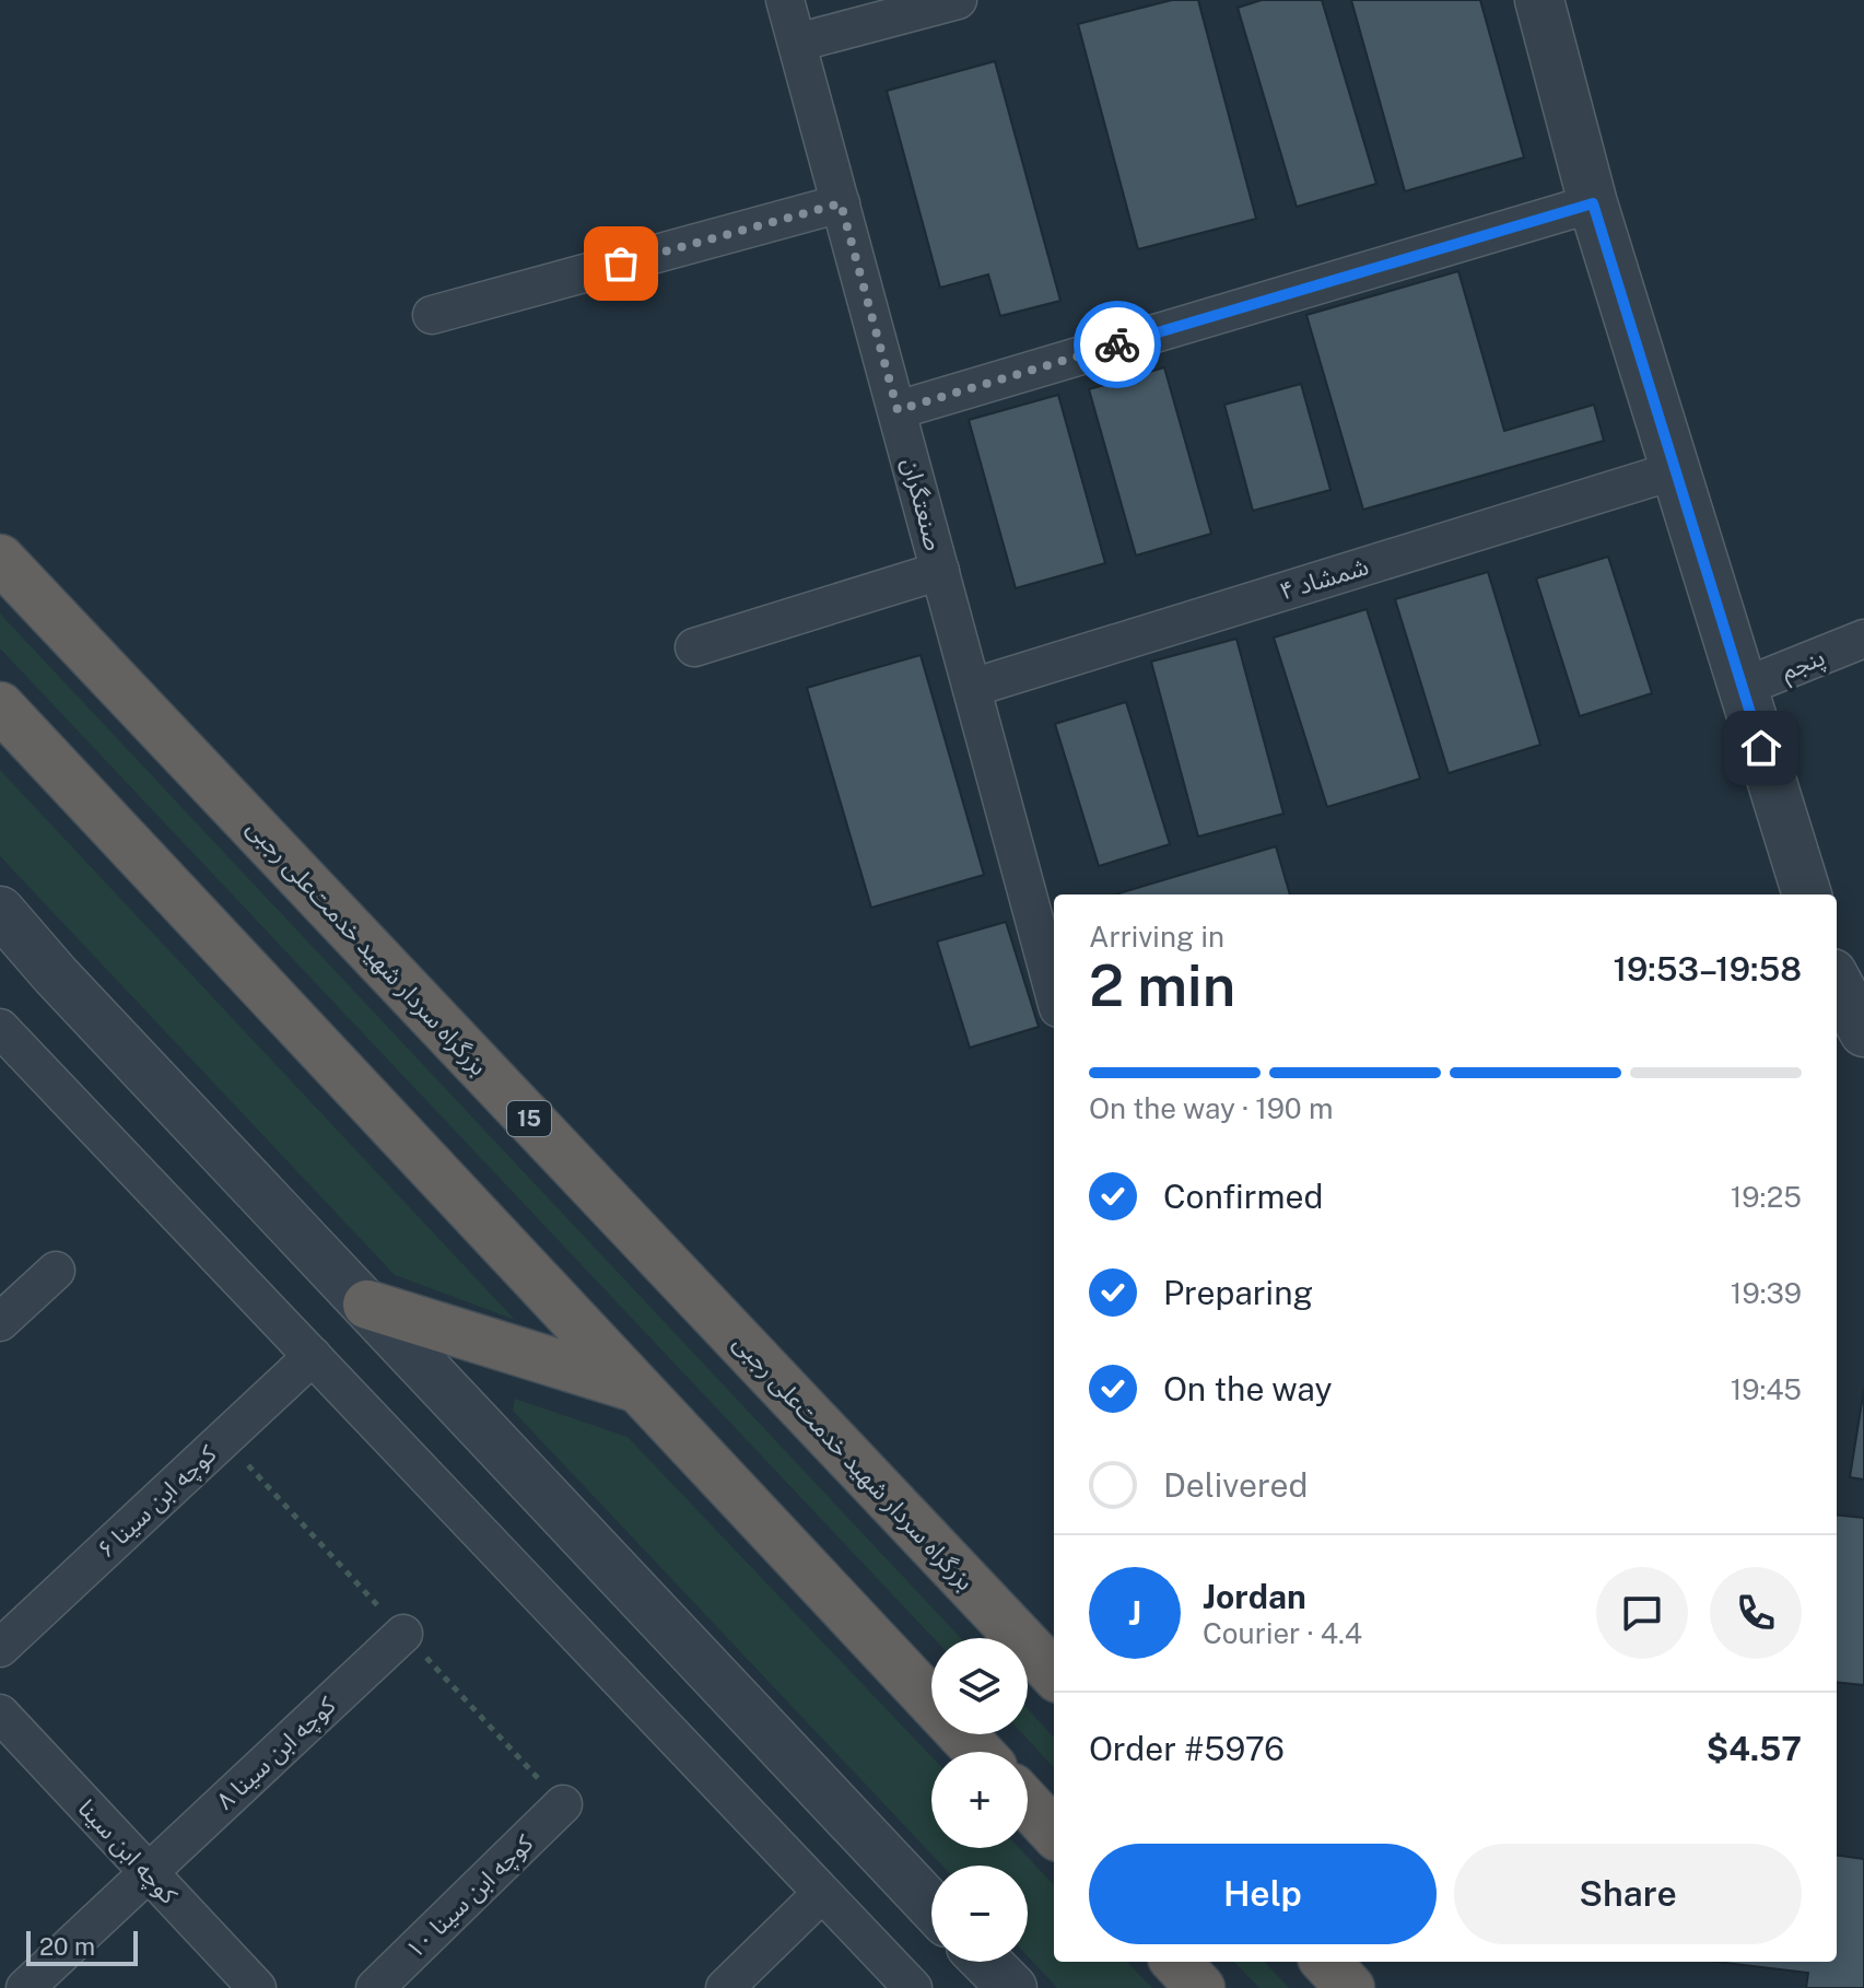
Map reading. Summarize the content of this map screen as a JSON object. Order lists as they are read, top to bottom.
{
  "streets": {
    "highway": ["بزرگراه سردار شهید خدمت‌علی رجبی", "15"],
    "street": [
      "صنعتگران",
      "شمشاد ۴",
      "پنجم",
      "کوچه ابن سینا ۶",
      "کوچه ابن سینا ۸",
      "کوچه ابن سینا",
      "کوچه ابن سینا ۱۰"
    ]
  },
  "crossings": [
    ["صنعتگران", "شمشاد ۴"],
    ["کوچه ابن سینا ۸", "کوچه ابن سینا"]
  ],
  "scale_bar": "20 m",
  "page": {
    "heading": ["2 min", "Arriving in", "19:53–19:58"],
    "panel": [
      "Jordan",
      "Courier · 4.4",
      "Order #5976",
      "$4.57"
    ],
    "bar": "On the way · 190 m",
    "list": [
      ["Confirmed", "19:25"],
      ["Preparing", "19:39"],
      ["On the way", "19:45"],
      "Delivered"
    ],
    "round": "J",
    "map_buttons": ["+", "−"],
    "buttons": ["Help", "Share"],
    "scale": "20 m"
  }
}
